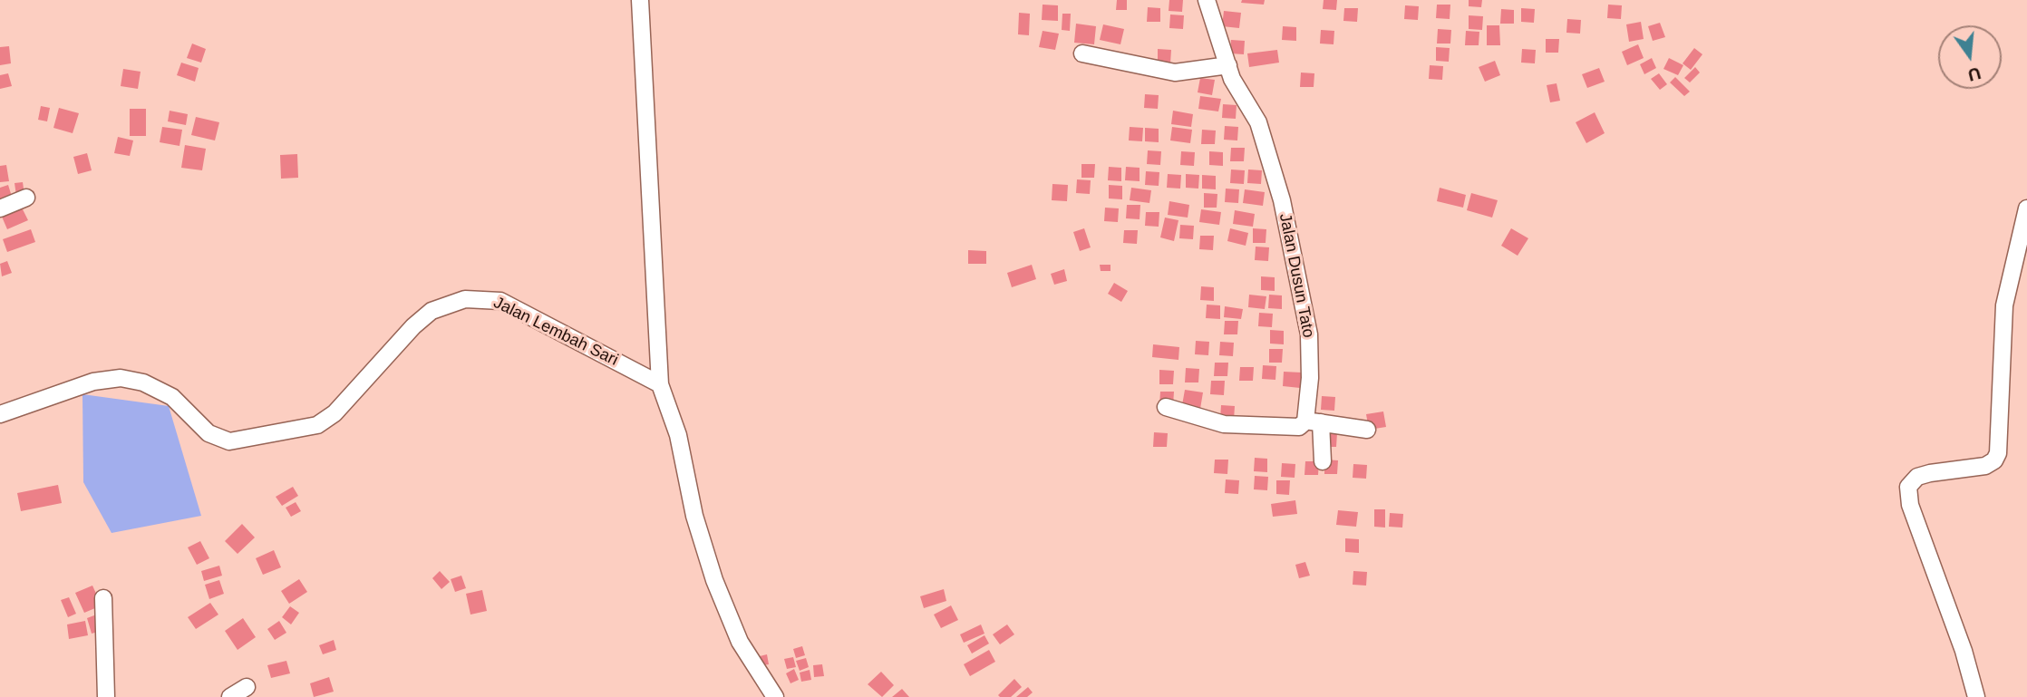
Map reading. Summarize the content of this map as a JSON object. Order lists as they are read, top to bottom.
{
  "streets": {
    "street": ["Jalan Dusun Tato", "Jalan Lembah Sari"]
  },
  "north": "bottom"
}
